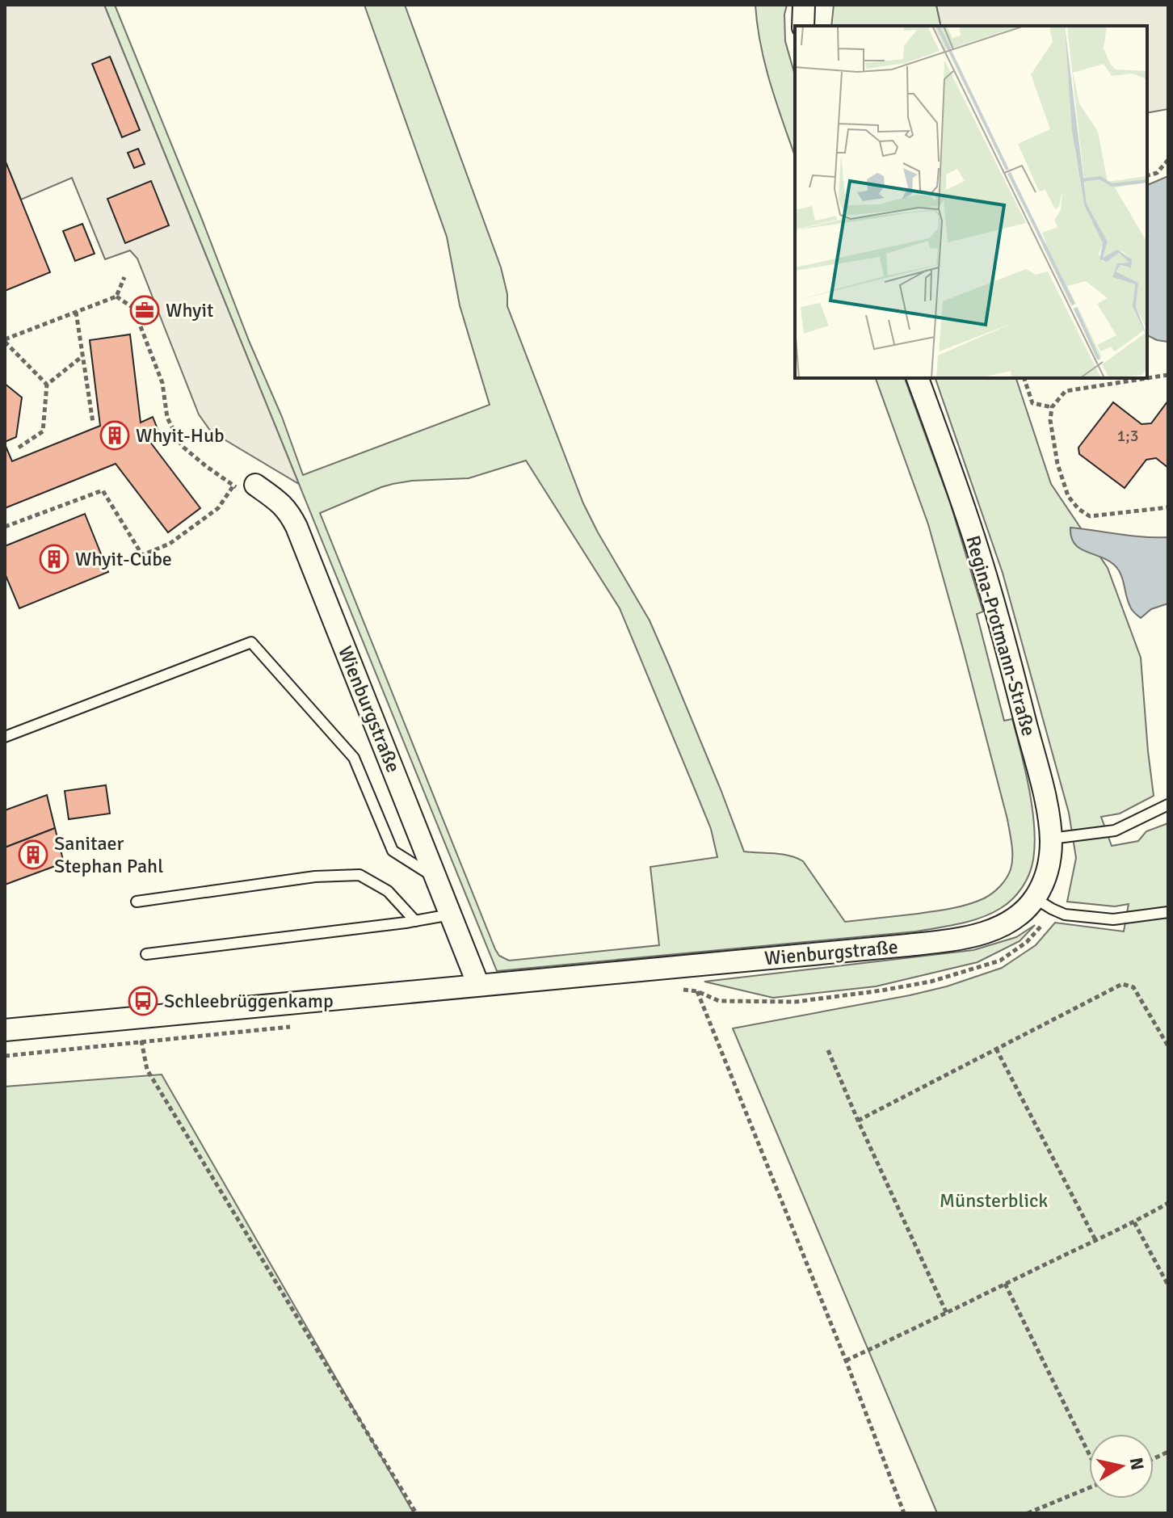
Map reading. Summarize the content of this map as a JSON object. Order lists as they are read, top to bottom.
{
  "streets": {
    "street": ["Regina-Protmann-Straße", "Wienburgstraße"]
  },
  "crossings": [
    ["Regina-Protmann-Straße", "Wienburgstraße"]
  ],
  "parks": ["Münsterblick"],
  "places": {
    "office": ["Whyit"],
    "building": ["Whyit-Hub", "Whyit-Cube", "Sanitaer Stephan Pahl"],
    "bus stop": ["Schleebrüggenkamp"]
  },
  "house_numbers": ["1;3"],
  "north": "right"
}
